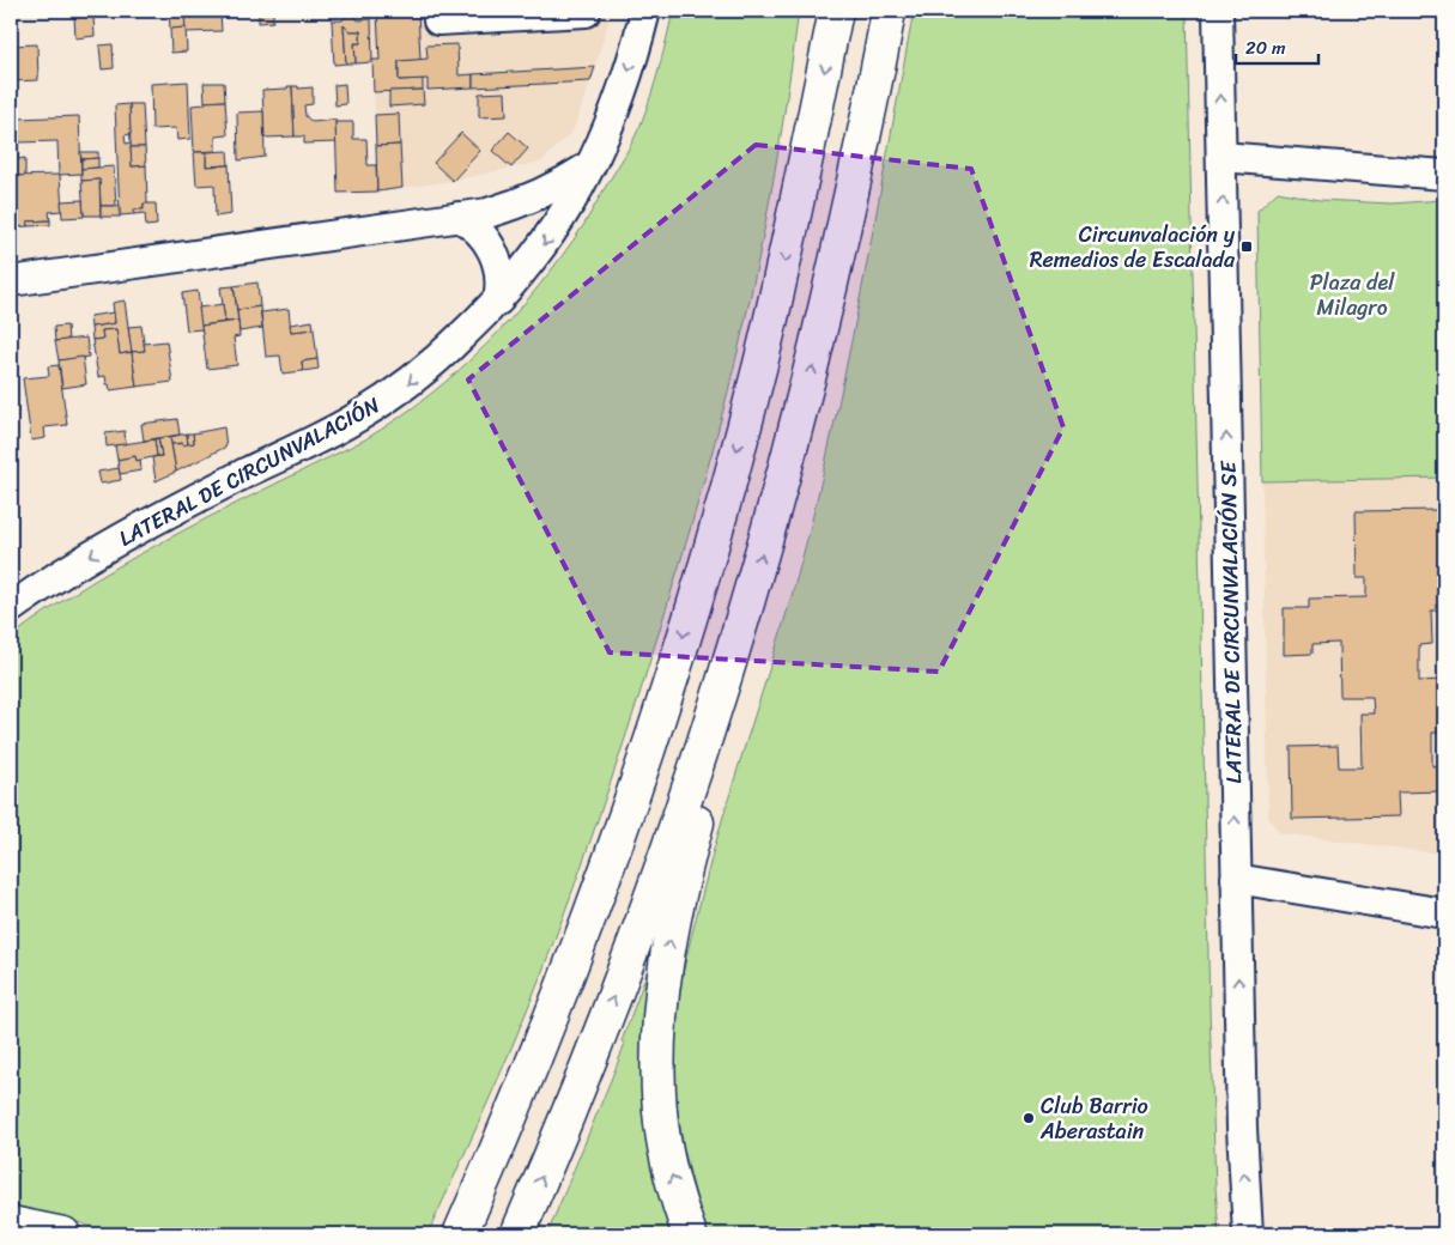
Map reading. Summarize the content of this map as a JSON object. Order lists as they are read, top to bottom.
{
  "streets": {
    "street": ["LATERAL DE CIRCUNVALACIÓN", "LATERAL DE CIRCUNVALACIÓN SE"]
  },
  "one_way": ["LATERAL DE CIRCUNVALACIÓN", "LATERAL DE CIRCUNVALACIÓN SE"],
  "parks": ["Plaza del Milagro"],
  "places": {
    "transit": ["Circunvalación y Remedios de Escalada"],
    "other": ["Club Barrio Aberastain"]
  },
  "scale_bar": "20 m"
}
